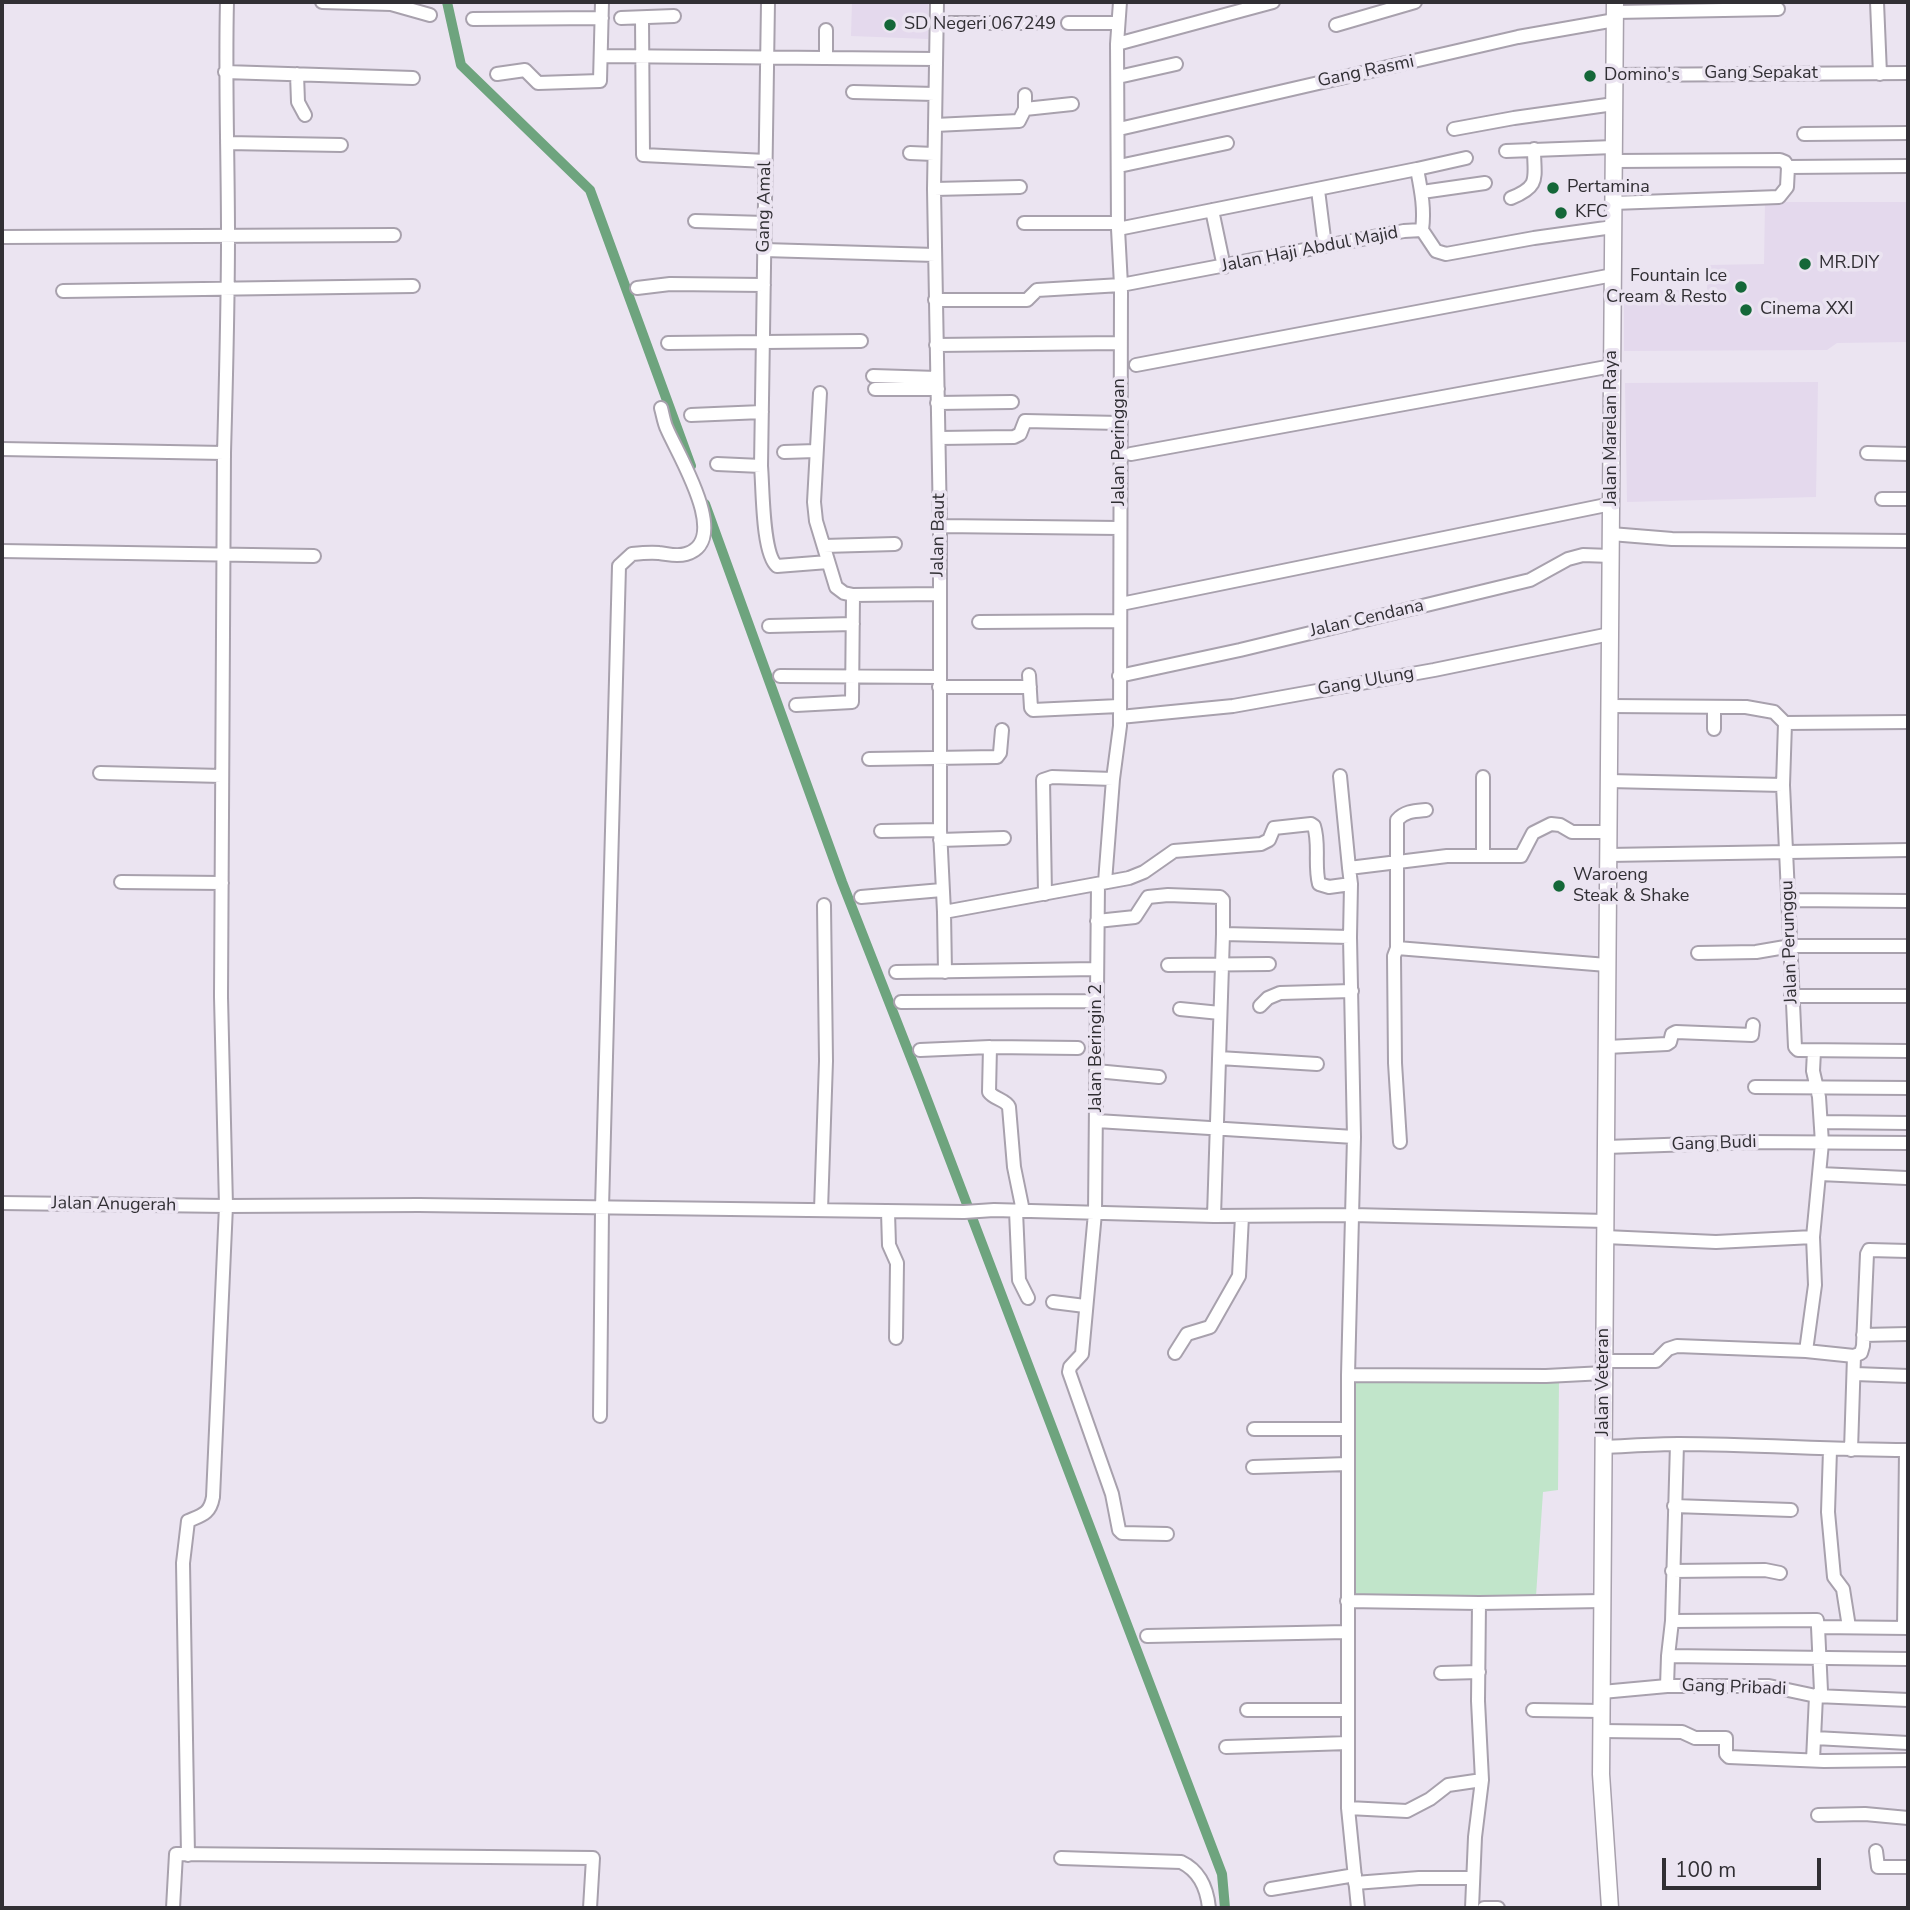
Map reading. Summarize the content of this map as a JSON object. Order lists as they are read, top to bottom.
{
  "streets": {
    "main road": ["Jalan Marelan Raya", "Jalan Veteran"],
    "street": [
      "Gang Rasmi",
      "Gang Sepakat",
      "Gang Amal",
      "Jalan Haji Abdul Majid",
      "Jalan Peringgan",
      "Jalan Baut",
      "Jalan Cendana",
      "Gang Ulung",
      "Jalan Perunggu",
      "Jalan Beringin 2",
      "Gang Budi",
      "Jalan Anugerah",
      "Gang Pribadi"
    ]
  },
  "crossings": [
    ["Gang Rasmi", "Jalan Marelan Raya"],
    ["Gang Rasmi", "Jalan Peringgan"],
    ["Gang Sepakat", "Jalan Marelan Raya"],
    ["Jalan Haji Abdul Majid", "Jalan Marelan Raya"],
    ["Jalan Haji Abdul Majid", "Jalan Peringgan"],
    ["Jalan Haji Abdul Majid", "Jalan Baut"],
    ["Jalan Marelan Raya", "Jalan Cendana"],
    ["Jalan Marelan Raya", "Gang Ulung"],
    ["Jalan Marelan Raya", "Jalan Veteran"],
    ["Jalan Peringgan", "Jalan Cendana"],
    ["Jalan Peringgan", "Gang Ulung"],
    ["Jalan Peringgan", "Jalan Beringin 2"],
    ["Jalan Beringin 2", "Jalan Anugerah"],
    ["Gang Budi", "Jalan Veteran"],
    ["Jalan Anugerah", "Jalan Veteran"],
    ["Jalan Veteran", "Gang Pribadi"]
  ],
  "places": [
    "SD Negeri 067249",
    "Domino's",
    "Pertamina",
    "KFC",
    "MR.DIY",
    "Fountain Ice Cream & Resto",
    "Cinema XXI",
    "Waroeng Steak & Shake"
  ],
  "scale_bar": "100 m"
}
